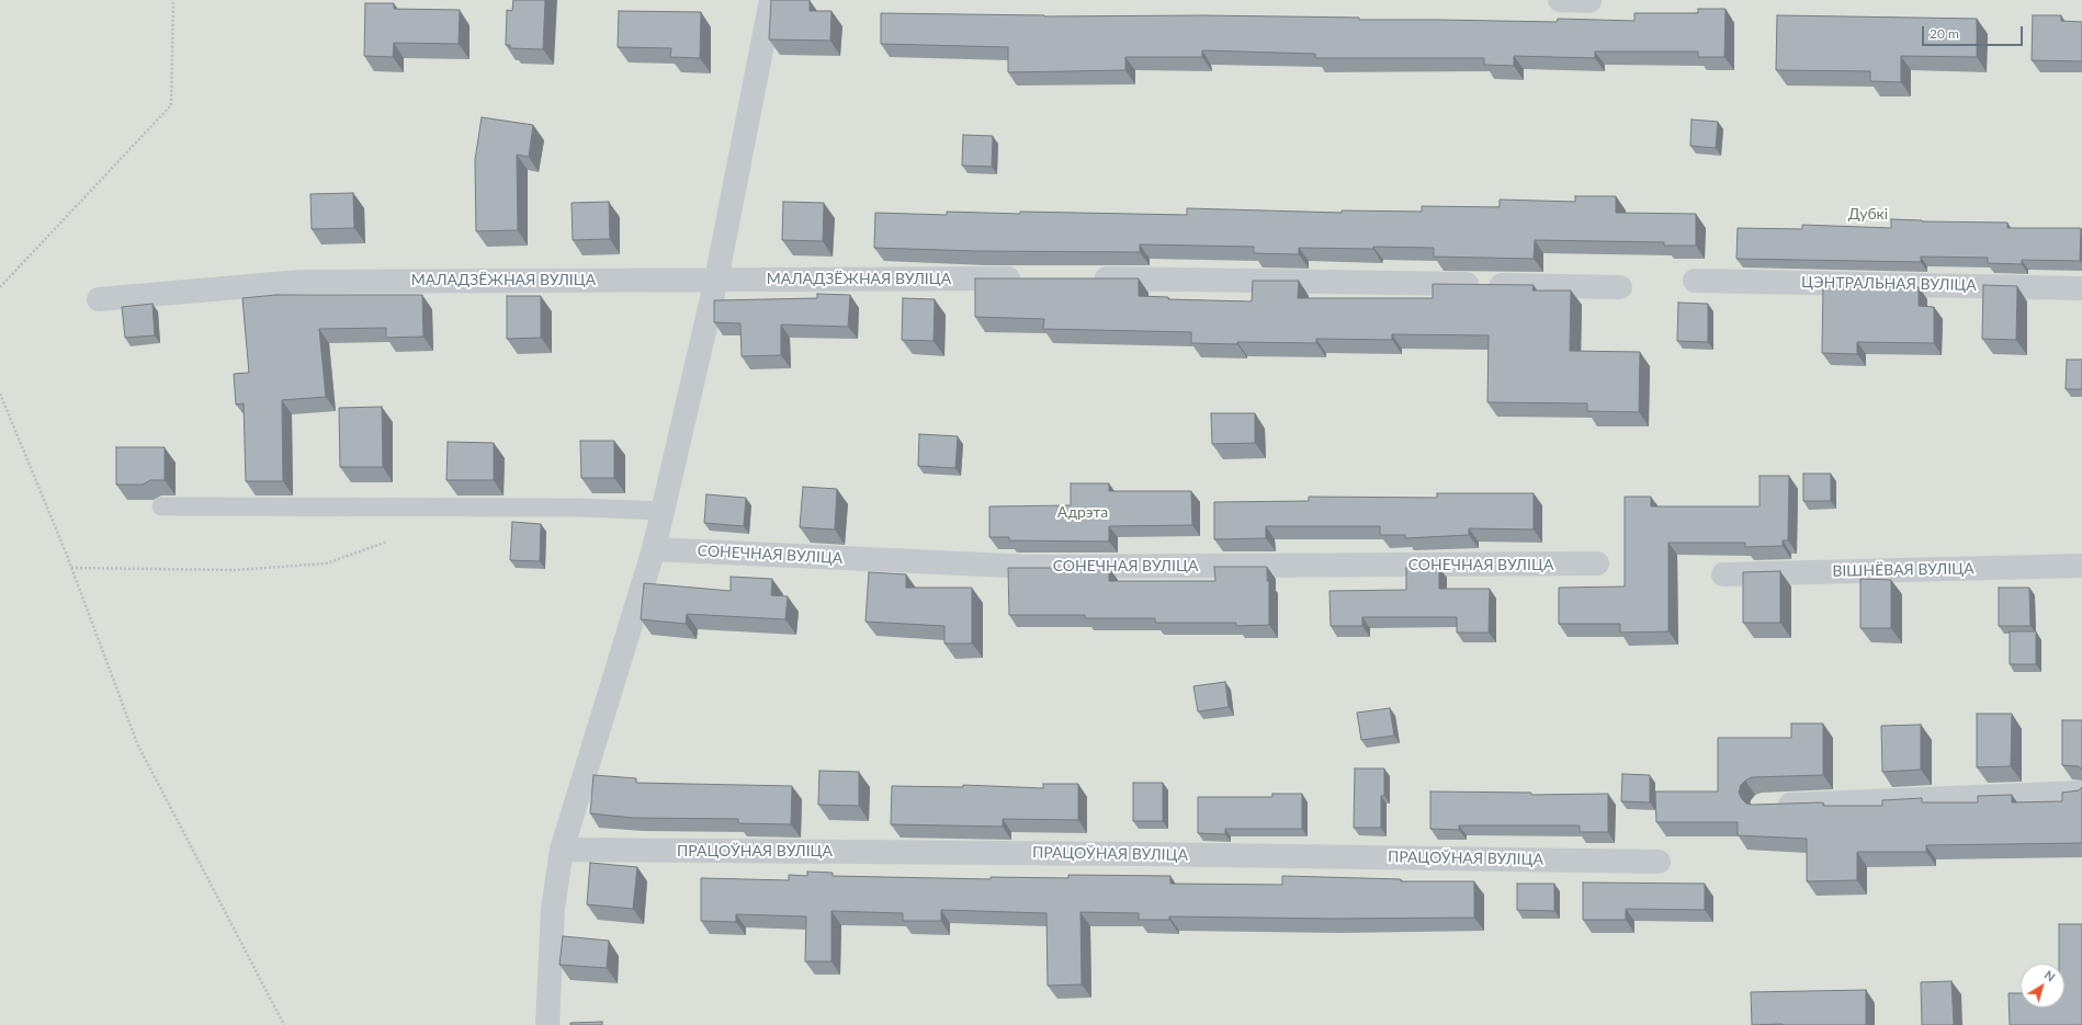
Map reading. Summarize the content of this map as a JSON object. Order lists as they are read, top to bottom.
{
  "streets": {
    "street": [
      "МАЛАДЗЁЖНАЯ ВУЛІЦА",
      "ЦЭНТРАЛЬНАЯ ВУЛІЦА",
      "СОНЕЧНАЯ ВУЛІЦА",
      "ВІШНЁВАЯ ВУЛІЦА",
      "ПРАЦОЎНАЯ ВУЛІЦА"
    ]
  },
  "parks": ["Дубкі", "Адрэта"],
  "scale_bar": "20 m",
  "north": "top right"
}
